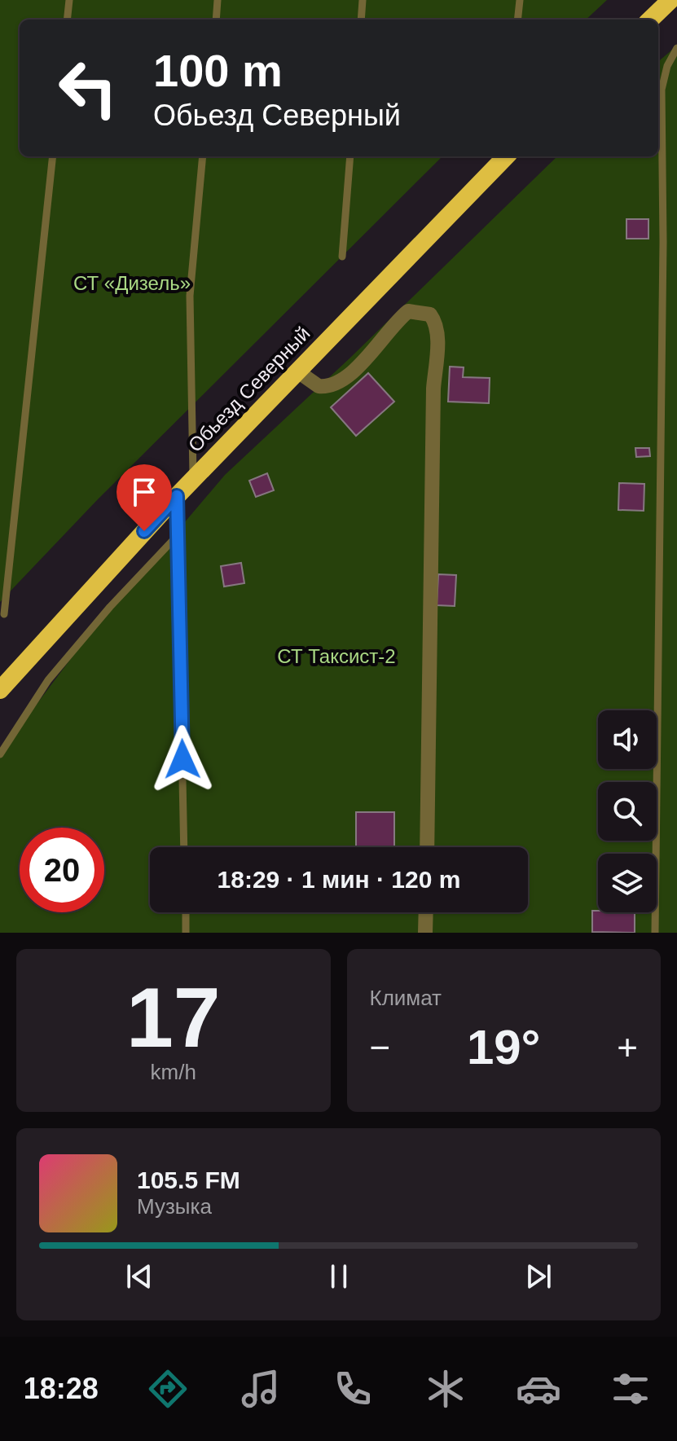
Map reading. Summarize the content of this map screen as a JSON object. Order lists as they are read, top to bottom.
{
  "streets": {
    "highway": ["Обьезд Северный"]
  },
  "parks": ["СТ «Дизель»", "СТ Таксист-2"],
  "page": {
    "turn": ["100 m", "Обьезд Северный"],
    "limit": "20",
    "trip": "18:29 · 1 мин · 120 m",
    "tile": [
      ["17", "km/h"],
      "Климат"
    ],
    "heat": ["−", "19°", "+"],
    "song": ["105.5 FM", "Музыка"],
    "tabs": "18:28"
  }
}
